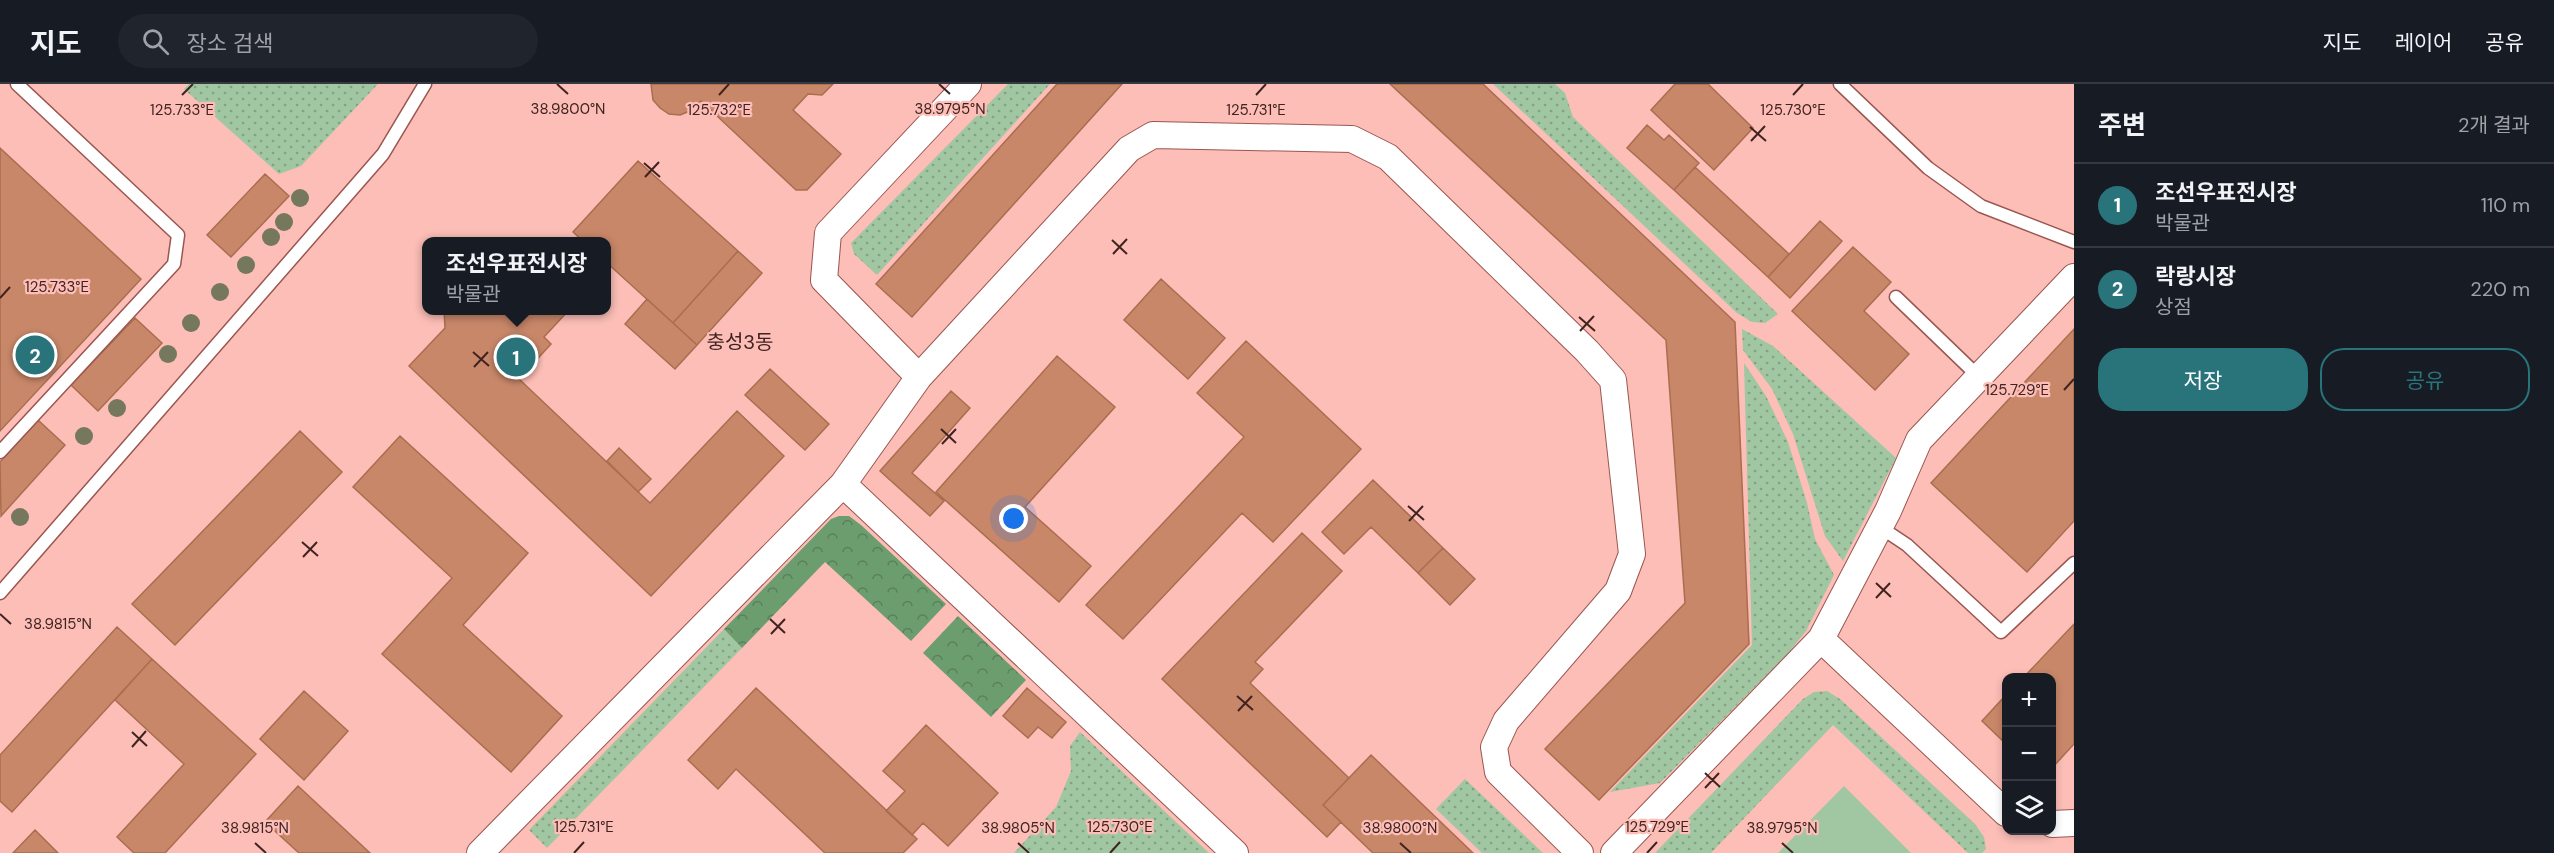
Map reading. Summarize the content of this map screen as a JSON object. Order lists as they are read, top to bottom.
{
  "districts": ["충성3동"],
  "page": {
    "header": "지도",
    "search": "장소 검색",
    "nav": ["지도", "레이어", "공유"],
    "heading": ["주변", "2개 결과"],
    "list": [
      {
        "mark": "1",
        "name": "조선우표전시장",
        "note": "박물관",
        "value": "110 m"
      },
      {
        "mark": "2",
        "name": "락랑시장",
        "note": "상점",
        "value": "220 m"
      }
    ],
    "popup": ["조선우표전시장", "박물관"],
    "buttons": ["저장", "공유"],
    "pins": ["2", "1"],
    "map_buttons": ["+", "−"]
  },
  "coordinates": [
    "38.9800°N",
    "38.9795°N",
    "125.732°E",
    "125.731°E",
    "125.730°E",
    "125.733°E",
    "125.729°E",
    "38.9815°N",
    "38.9805°N"
  ]
}
